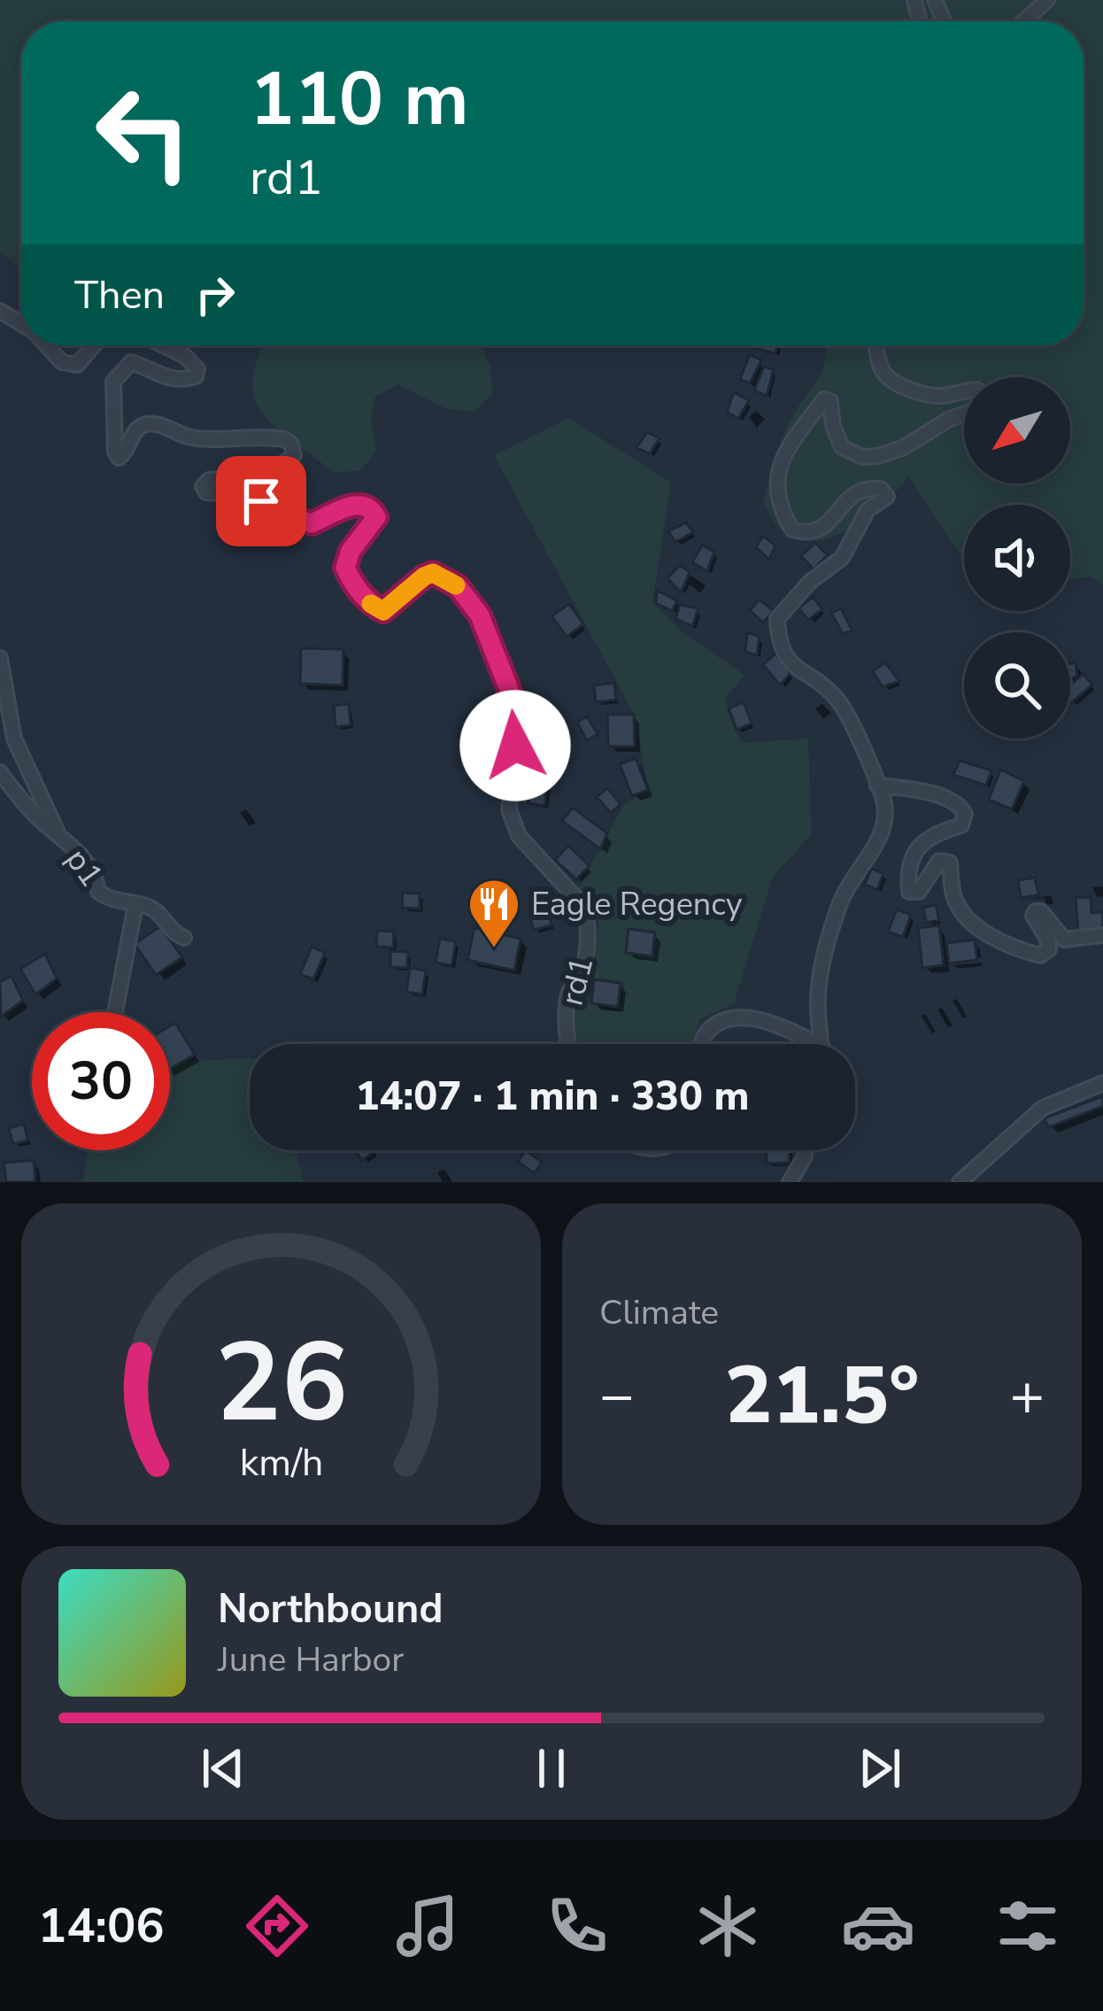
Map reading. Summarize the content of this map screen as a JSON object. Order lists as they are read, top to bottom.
{
  "streets": {
    "street": ["p1", "rd1"]
  },
  "places": {
    "restaurant": ["Eagle Regency"]
  },
  "north": "bottom left",
  "page": {
    "turn": ["110 m", "rd1"],
    "then": "Then",
    "limit": "30",
    "trip": "14:07 · 1 min · 330 m",
    "tile": "Climate",
    "heat": ["−", "21.5°", "+"],
    "song": ["Northbound", "June Harbor"],
    "tabs": "14:06",
    "gauge": ["26", "km/h"]
  }
}
